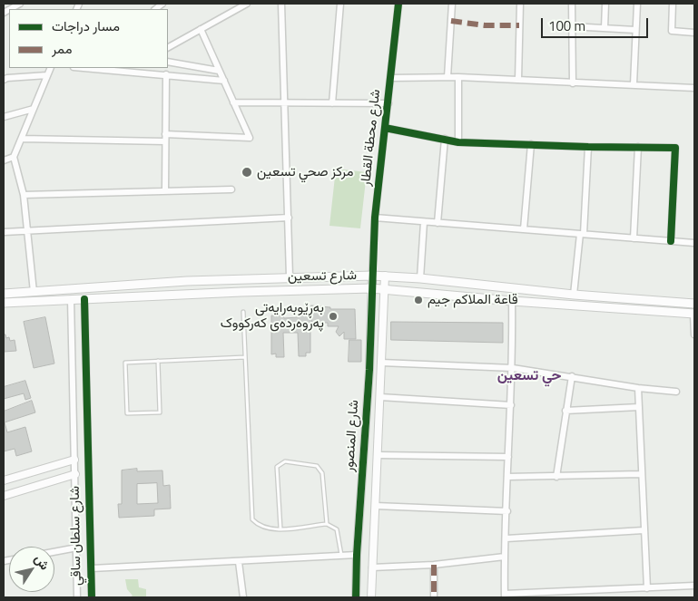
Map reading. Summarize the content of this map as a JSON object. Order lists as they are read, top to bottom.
{
  "streets": {
    "main road": ["شارع تسعين"],
    "street": ["شارع محطة القطار", "شارع المنصور", "شارع سلطان ساقي"]
  },
  "crossings": [
    ["شارع محطة القطار", "شارع تسعين"],
    ["شارع محطة القطار", "شارع المنصور"],
    ["شارع تسعين", "شارع المنصور"],
    ["شارع تسعين", "شارع سلطان ساقي"]
  ],
  "districts": ["حي تسعين"],
  "places": ["مركز صحي تسعين", "قاعة الملاكم جيم", "بەڕێوبەرایەتی پەروەردەی کەرکووک"],
  "legend": ["مسار دراجات", "ممر"],
  "scale_bar": "100 m",
  "north": "top right"
}
